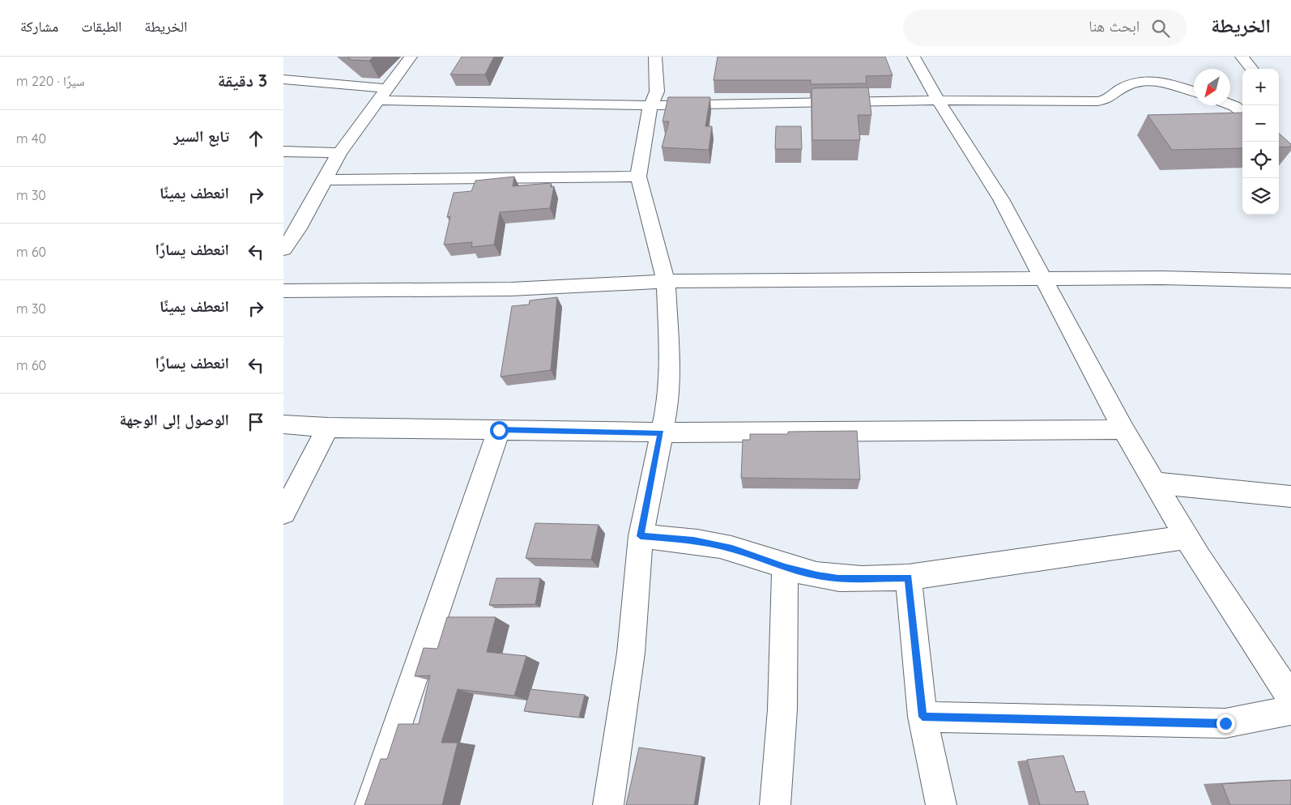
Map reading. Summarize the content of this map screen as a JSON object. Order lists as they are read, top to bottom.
{
  "north": "bottom left",
  "page": {
    "header": "الخريطة",
    "search": "ابحث هنا",
    "nav": ["الخريطة", "الطبقات", "مشاركة"],
    "heading": ["3 دقيقة", "سيرًا · 220 m"],
    "map_buttons": ["+", "−"],
    "list": [
      ["تابع السير", "40 m"],
      ["انعطف يمينًا", "30 m"],
      ["انعطف يسارًا", "60 m"],
      ["انعطف يمينًا", "30 m"],
      ["انعطف يسارًا", "60 m"],
      "الوصول إلى الوجهة"
    ]
  }
}
